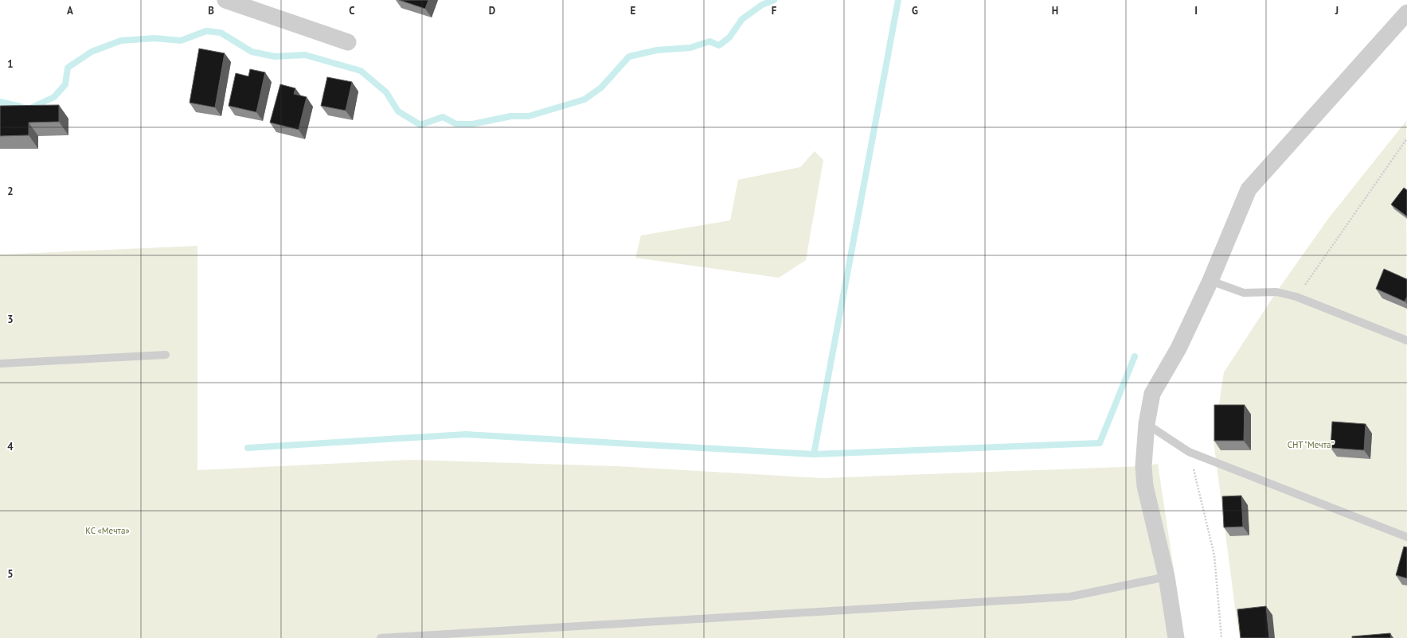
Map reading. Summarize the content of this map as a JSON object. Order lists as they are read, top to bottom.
{
  "parks": ["СНТ \"Мечта\"", "КС «Мечта»"],
  "grid": {
    "columns": [
      "A",
      "B",
      "C",
      "D",
      "E",
      "F",
      "G",
      "H",
      "I",
      "J"
    ],
    "rows": [
      "1",
      "2",
      "3",
      "4",
      "5"
    ]
  }
}
